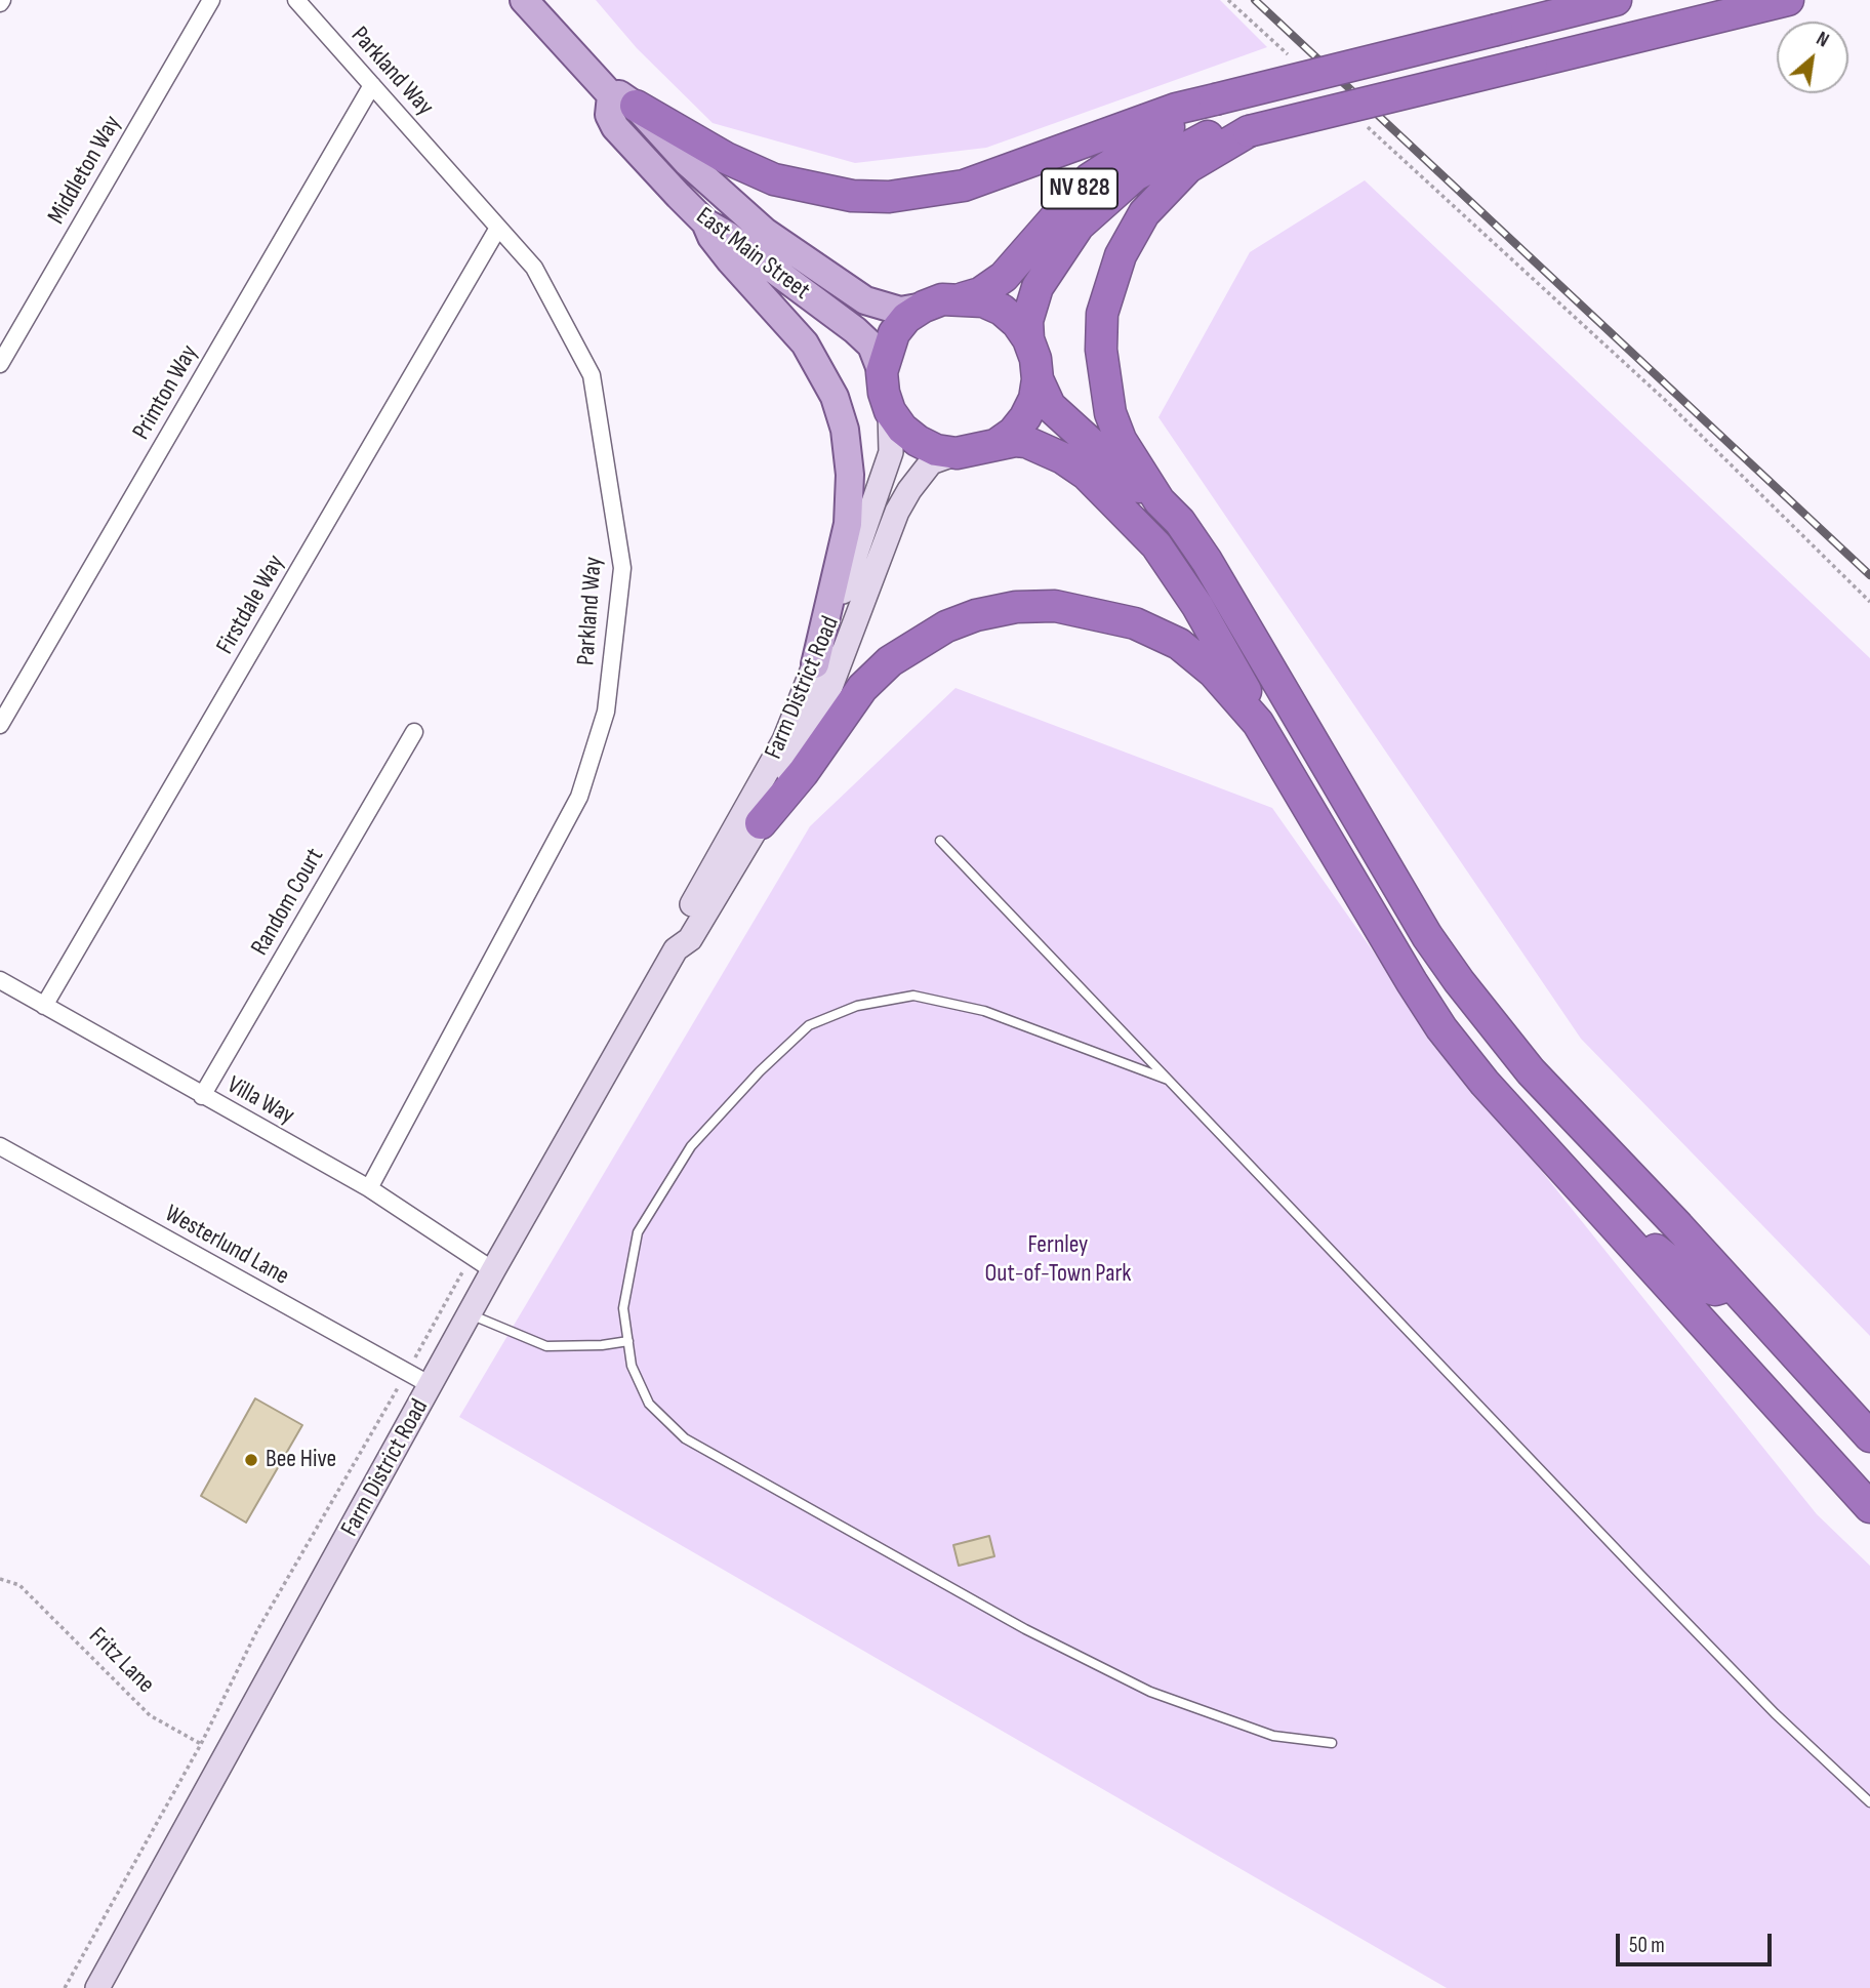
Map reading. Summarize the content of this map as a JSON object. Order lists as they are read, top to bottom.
{
  "streets": {
    "highway": ["NV 828"],
    "main road": ["East Main Street", "Farm District Road"],
    "street": [
      "Parkland Way",
      "Middleton Way",
      "Primton Way",
      "Firstdale Way",
      "Random Court",
      "Villa Way",
      "Westerlund Lane"
    ],
    "path": ["Fritz Lane"]
  },
  "crossings": [
    ["Parkland Way", "Primton Way"],
    ["Parkland Way", "Firstdale Way"],
    ["Parkland Way", "Villa Way"],
    ["NV 828", "East Main Street"],
    ["NV 828", "Farm District Road"],
    ["East Main Street", "Farm District Road"],
    ["Firstdale Way", "Villa Way"],
    ["Farm District Road", "Villa Way"],
    ["Farm District Road", "Westerlund Lane"],
    ["Farm District Road", "Fritz Lane"],
    ["Random Court", "Villa Way"]
  ],
  "parks": ["Fernley Out-of-Town Park"],
  "places": ["Bee Hive"],
  "scale_bar": "50 m",
  "north": "top right"
}
